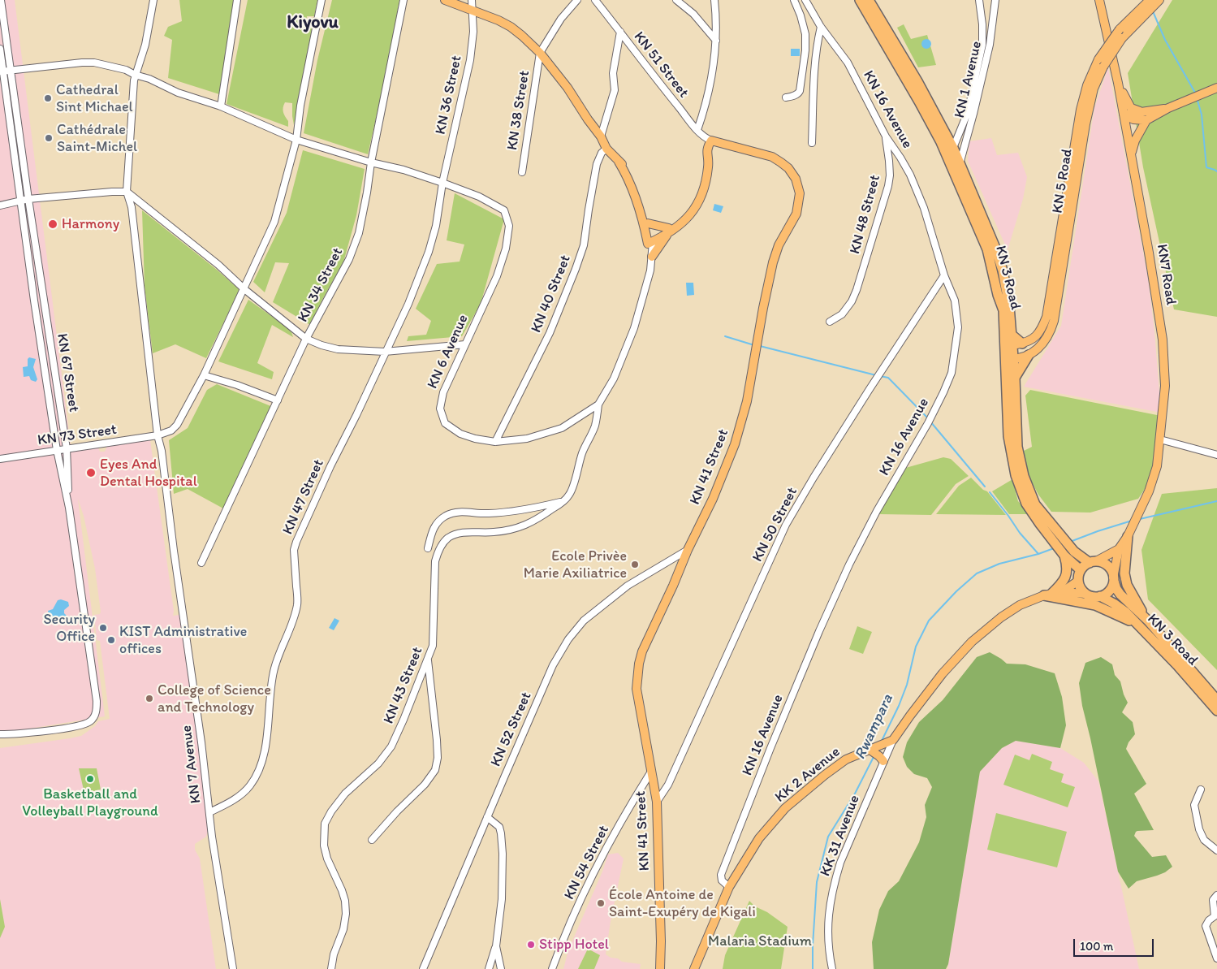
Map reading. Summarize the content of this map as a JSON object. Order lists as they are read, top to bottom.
{
  "streets": {
    "highway": ["KN 3 Road"],
    "main road": [
      "KN 5 Road",
      "KN7 Road",
      "KN 6 Avenue",
      "KN 41 Street",
      "KK 2 Avenue"
    ],
    "street": [
      "KN 51 Street",
      "KN 1 Avenue",
      "KN 36 Street",
      "KN 16 Avenue",
      "KN 38 Street",
      "KN 48 Street",
      "KN 34 Street",
      "KN 40 Street",
      "KN 67 Street",
      "KN 73 Street",
      "KN 47 Street",
      "KN 50 Street",
      "KN 43 Street",
      "KN 52 Street",
      "KN 7 Avenue",
      "KK 31 Avenue",
      "KN 54 Street"
    ]
  },
  "crossings": [
    ["KN 51 Street", "KN 41 Street"],
    ["KN 1 Avenue", "KN 3 Road"],
    ["KN 36 Street", "KN 6 Avenue"],
    ["KN 36 Street", "KN 47 Street"],
    ["KN 16 Avenue", "KN 48 Street"],
    ["KN 16 Avenue", "KN 50 Street"],
    ["KN 16 Avenue", "KK 2 Avenue"],
    ["KN 38 Street", "KN 6 Avenue"],
    ["KN 5 Road", "KN 3 Road"],
    ["KN7 Road", "KN 3 Road"],
    ["KN 34 Street", "KN 6 Avenue"],
    ["KN 40 Street", "KN 6 Avenue"],
    ["KN 6 Avenue", "KN 67 Street"],
    ["KN 6 Avenue", "KN 73 Street"],
    ["KN 6 Avenue", "KN 47 Street"],
    ["KN 6 Avenue", "KN 43 Street"],
    ["KN 6 Avenue", "KN 7 Avenue"],
    ["KN 67 Street", "KN 73 Street"],
    ["KN 73 Street", "KN 7 Avenue"],
    ["KN 41 Street", "KN 50 Street"],
    ["KN 41 Street", "KN 52 Street"],
    ["KN 41 Street", "KN 54 Street"],
    ["KN 47 Street", "KN 7 Avenue"],
    ["KK 2 Avenue", "KK 31 Avenue"]
  ],
  "districts": ["Kiyovu"],
  "water": ["Rwampara"],
  "parks": ["Malaria Stadium"],
  "places": [
    "Cathedral Sint Michael",
    "Cathédrale Saint-Michel",
    "Harmony",
    "Eyes And Dental Hospital",
    "Ecole Privèe Marie Axiliatrice",
    "Security Office",
    "KIST Administrative offices",
    "College of Science and Technology",
    "Basketball and Volleyball Playground",
    "École Antoine de Saint-Exupéry de Kigali",
    "Stipp Hotel"
  ],
  "scale_bar": "100 m"
}
